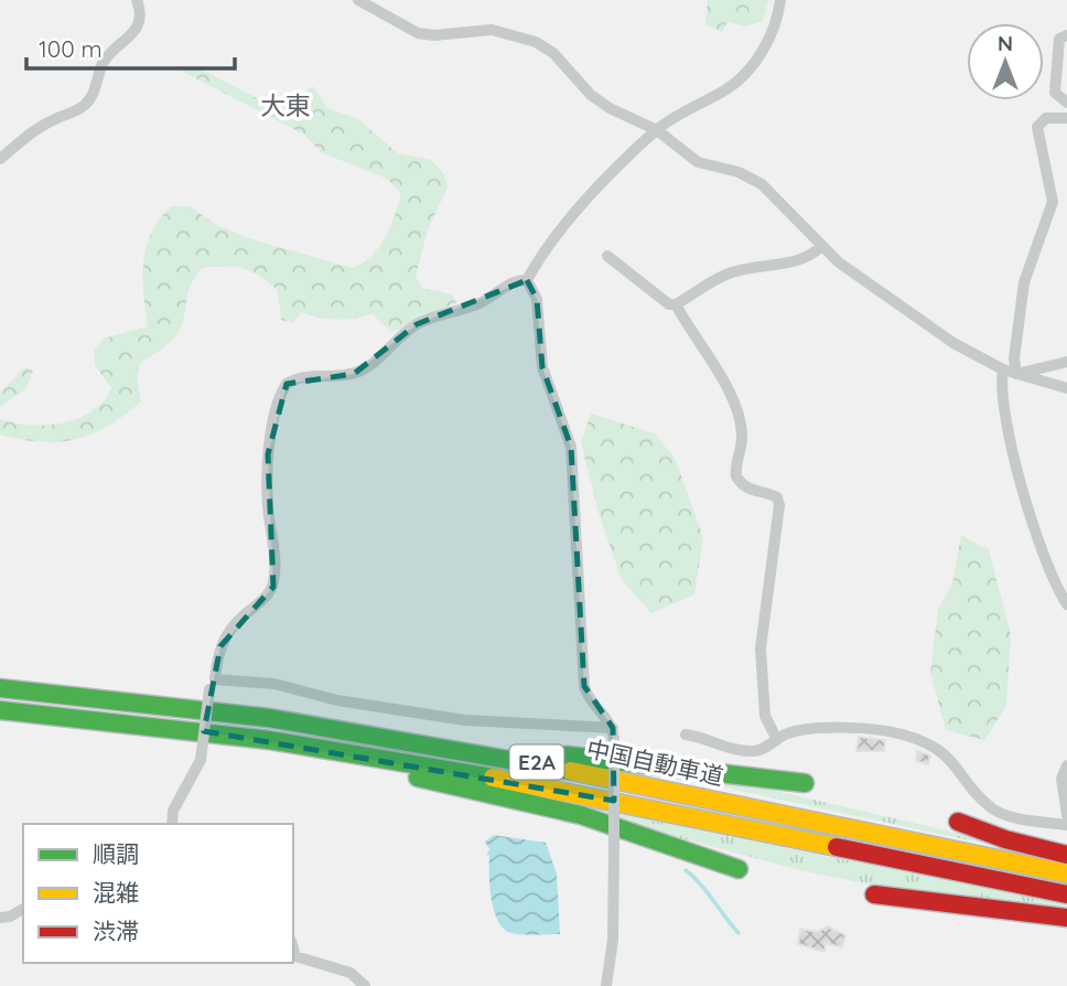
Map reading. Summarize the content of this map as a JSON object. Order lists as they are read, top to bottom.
{
  "streets": {
    "highway": ["E2A", "中国自動車道"]
  },
  "districts": ["大東"],
  "legend": ["順調", "混雑", "渋滞"],
  "scale_bar": "100 m",
  "north": "top"
}
